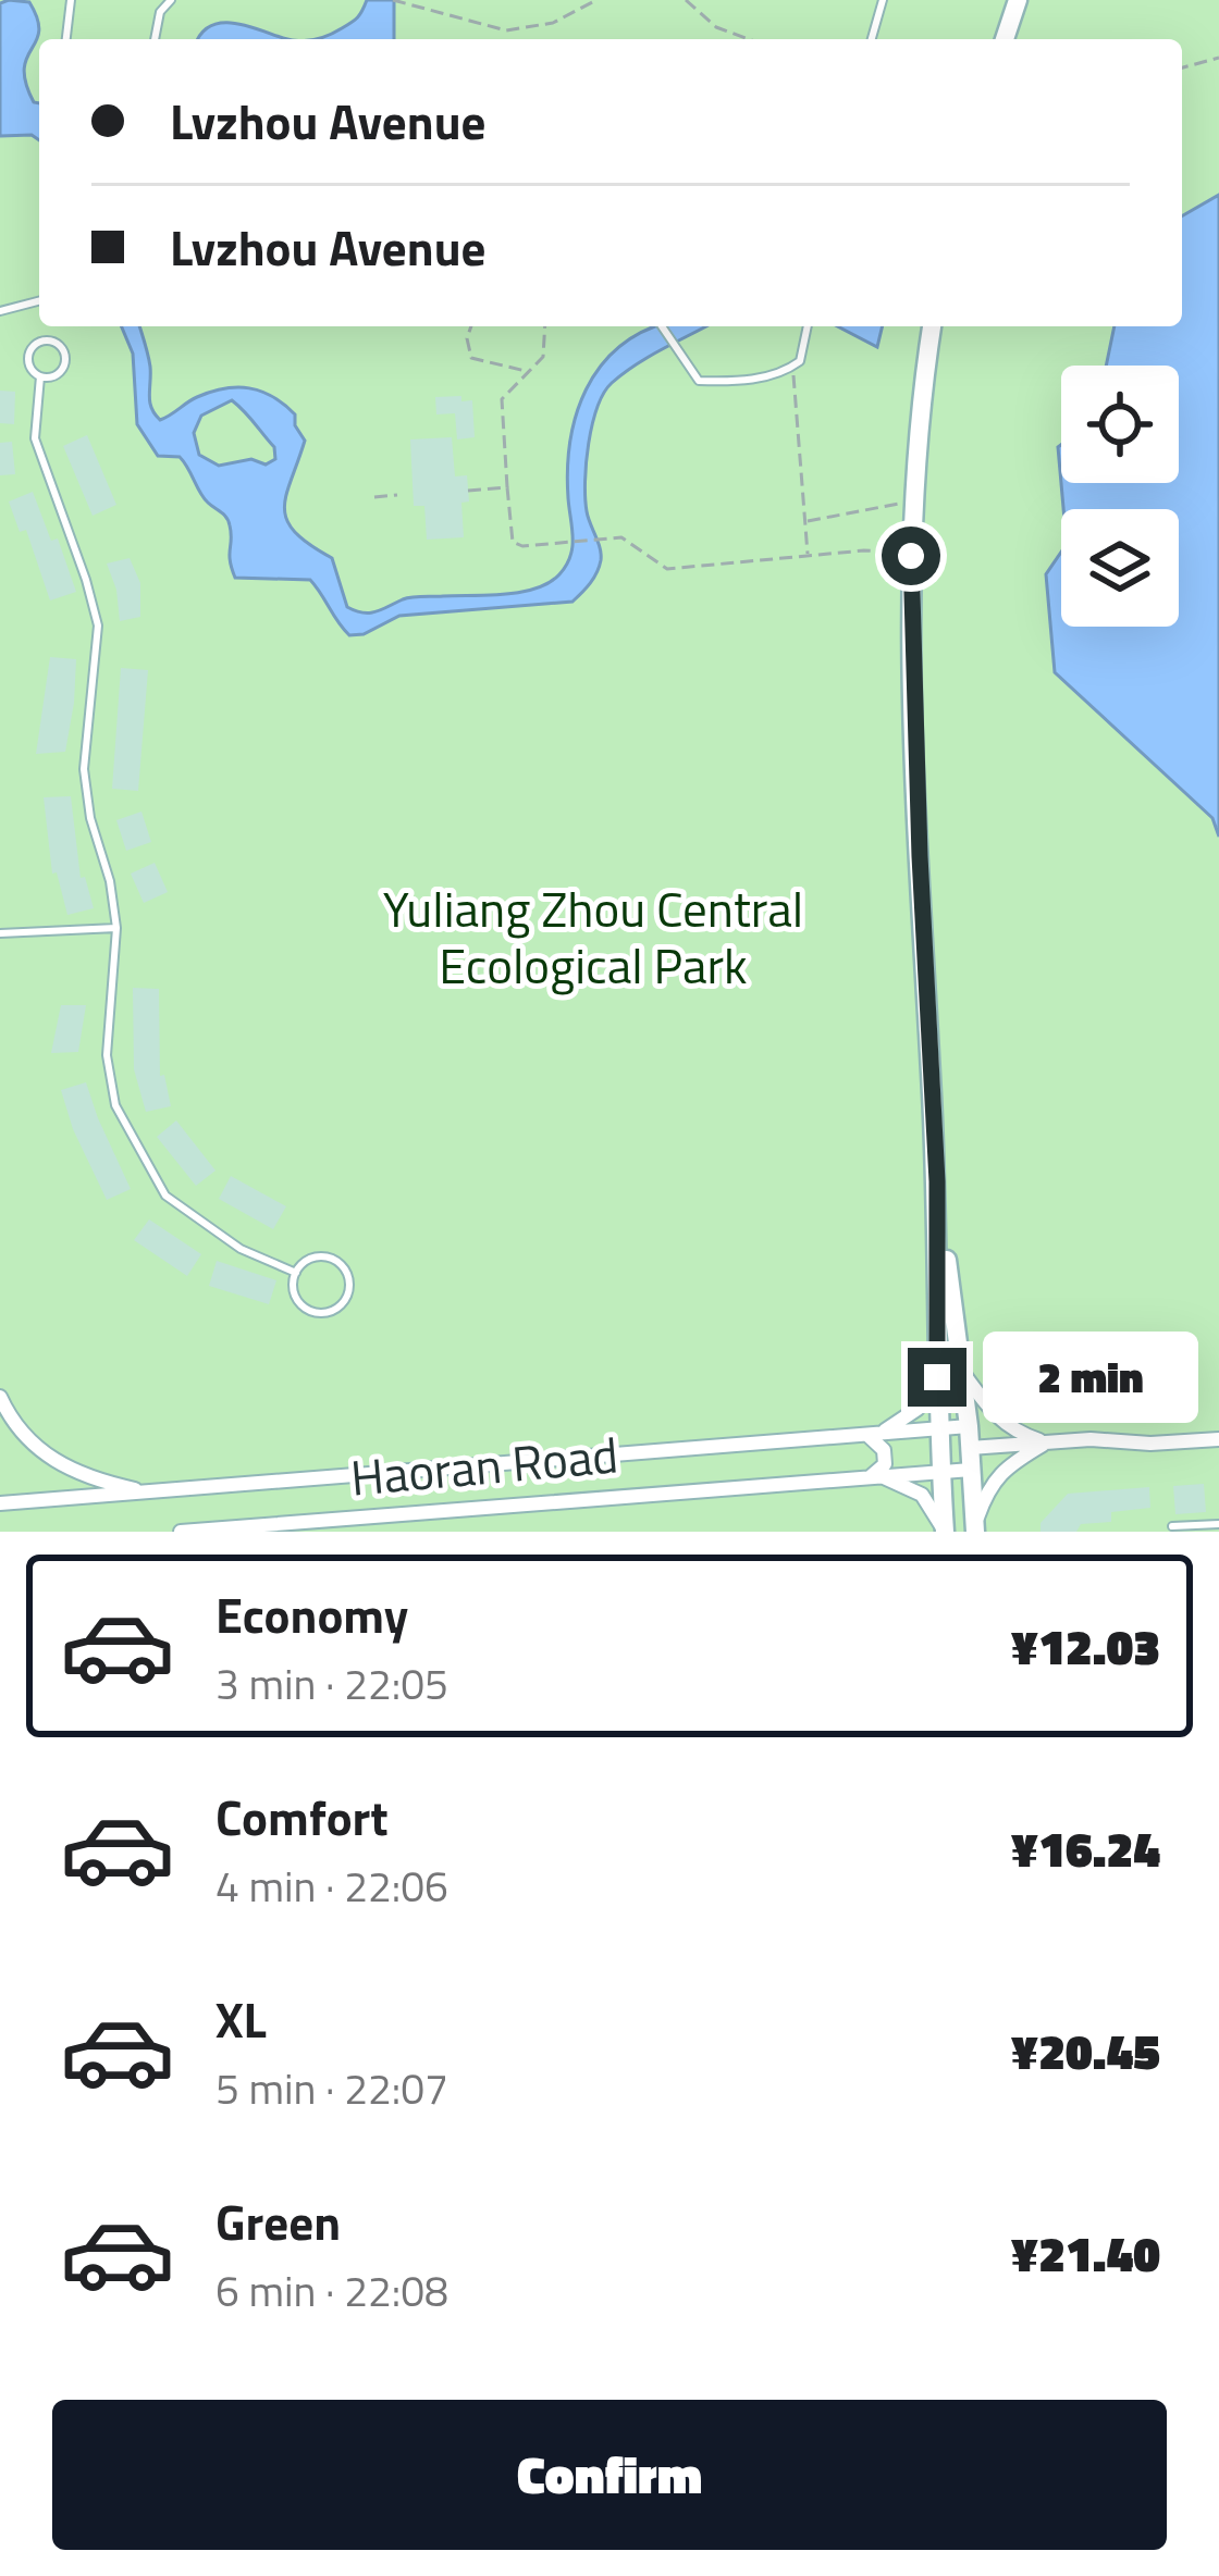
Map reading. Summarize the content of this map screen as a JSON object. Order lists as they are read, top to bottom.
{
  "streets": {
    "street": ["Haoran Road"]
  },
  "parks": ["Yuliang Zhou Central Ecological Park"],
  "page": {
    "banner": ["Lvzhou Avenue", "Lvzhou Avenue"],
    "bubble": "2 min",
    "list": [
      {
        "name": "Economy",
        "note": "3 min · 22:05",
        "value": "¥12.03"
      },
      {
        "name": "Comfort",
        "note": "4 min · 22:06",
        "value": "¥16.24"
      },
      {
        "name": "XL",
        "note": "5 min · 22:07",
        "value": "¥20.45"
      },
      {
        "name": "Green",
        "note": "6 min · 22:08",
        "value": "¥21.40"
      }
    ],
    "buttons": "Confirm"
  }
}
